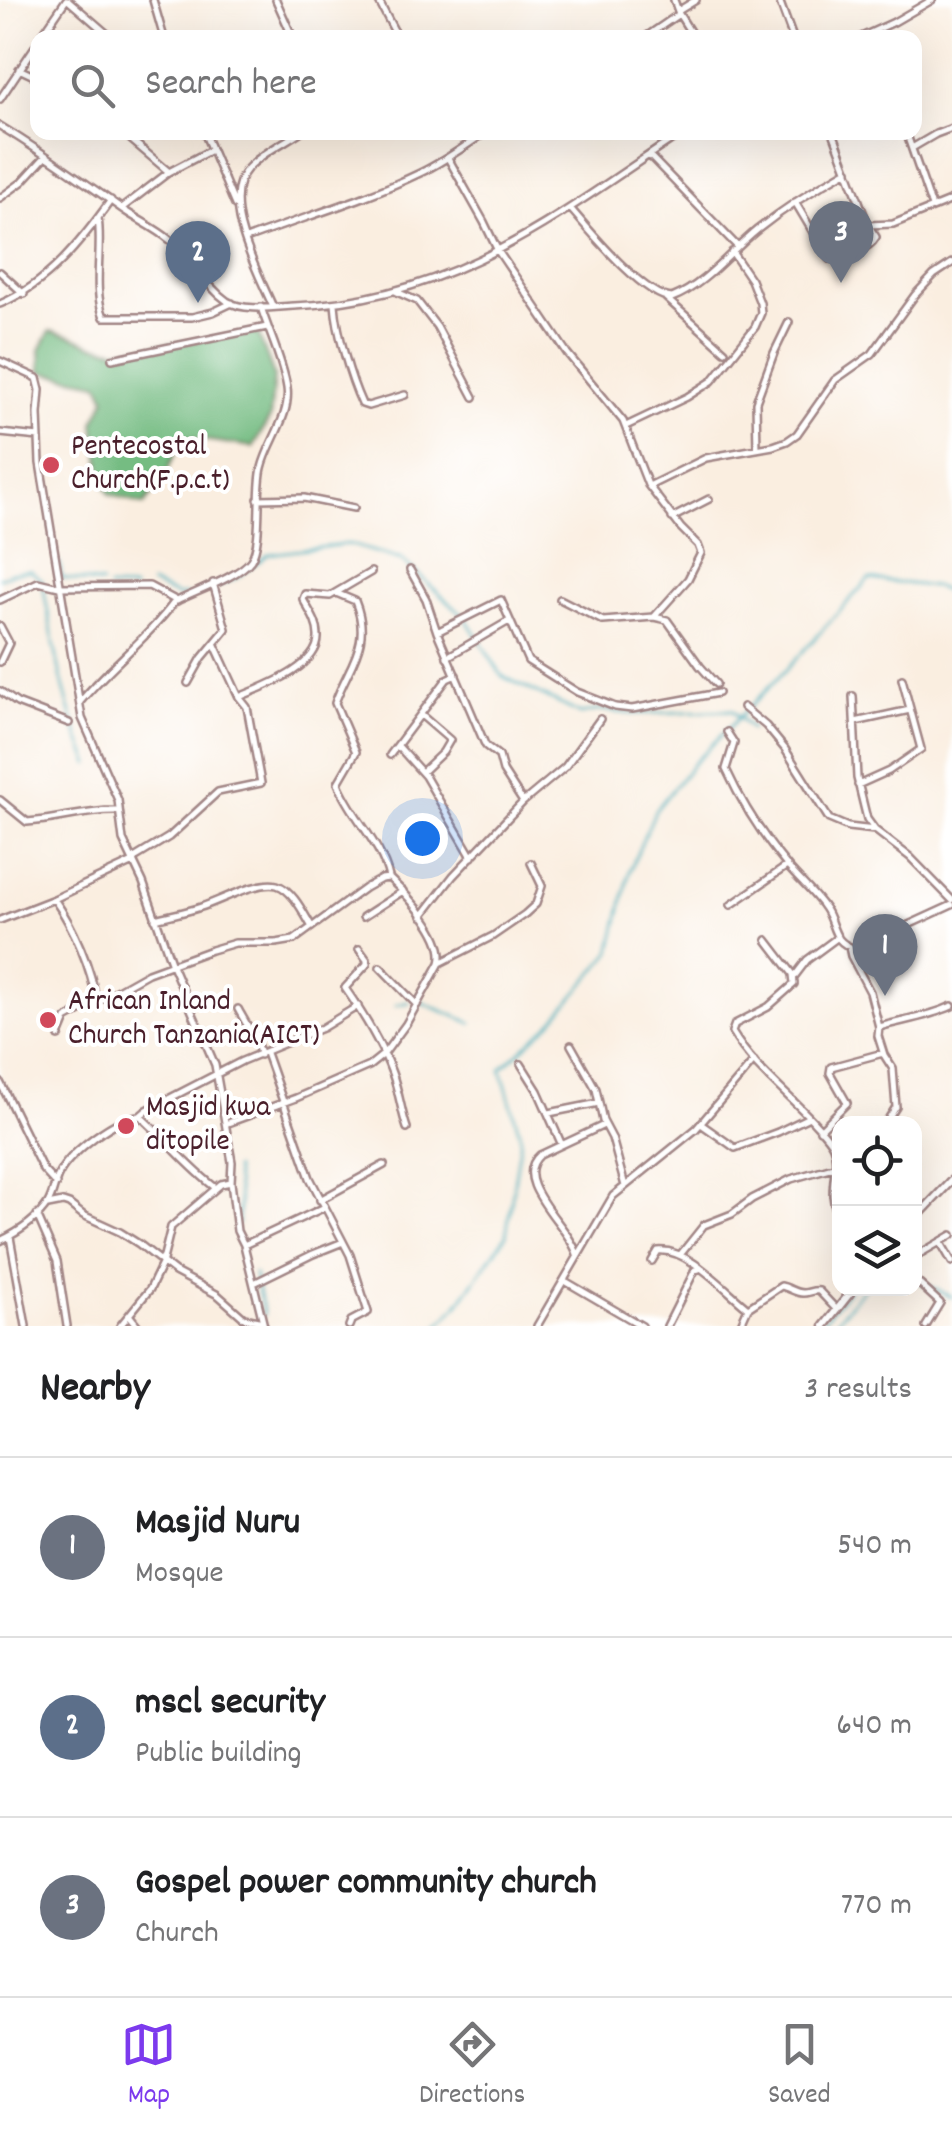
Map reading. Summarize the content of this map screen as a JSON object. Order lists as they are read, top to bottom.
{
  "places": ["Pentecostal Church(F.p.c.t)", "African Inland Church Tanzania(AICT)", "Masjid kwa ditopile"],
  "page": {
    "search": "Search here",
    "pins": ["3", "2", "1"],
    "heading": ["Nearby", "3 results"],
    "list": [
      {
        "mark": "1",
        "name": "Masjid Nuru",
        "note": "Mosque",
        "value": "540 m"
      },
      {
        "mark": "2",
        "name": "mscl security",
        "note": "Public building",
        "value": "640 m"
      },
      {
        "mark": "3",
        "name": "Gospel power community church",
        "note": "Church",
        "value": "770 m"
      }
    ],
    "nav": ["Map", "Directions", "Saved"]
  }
}
